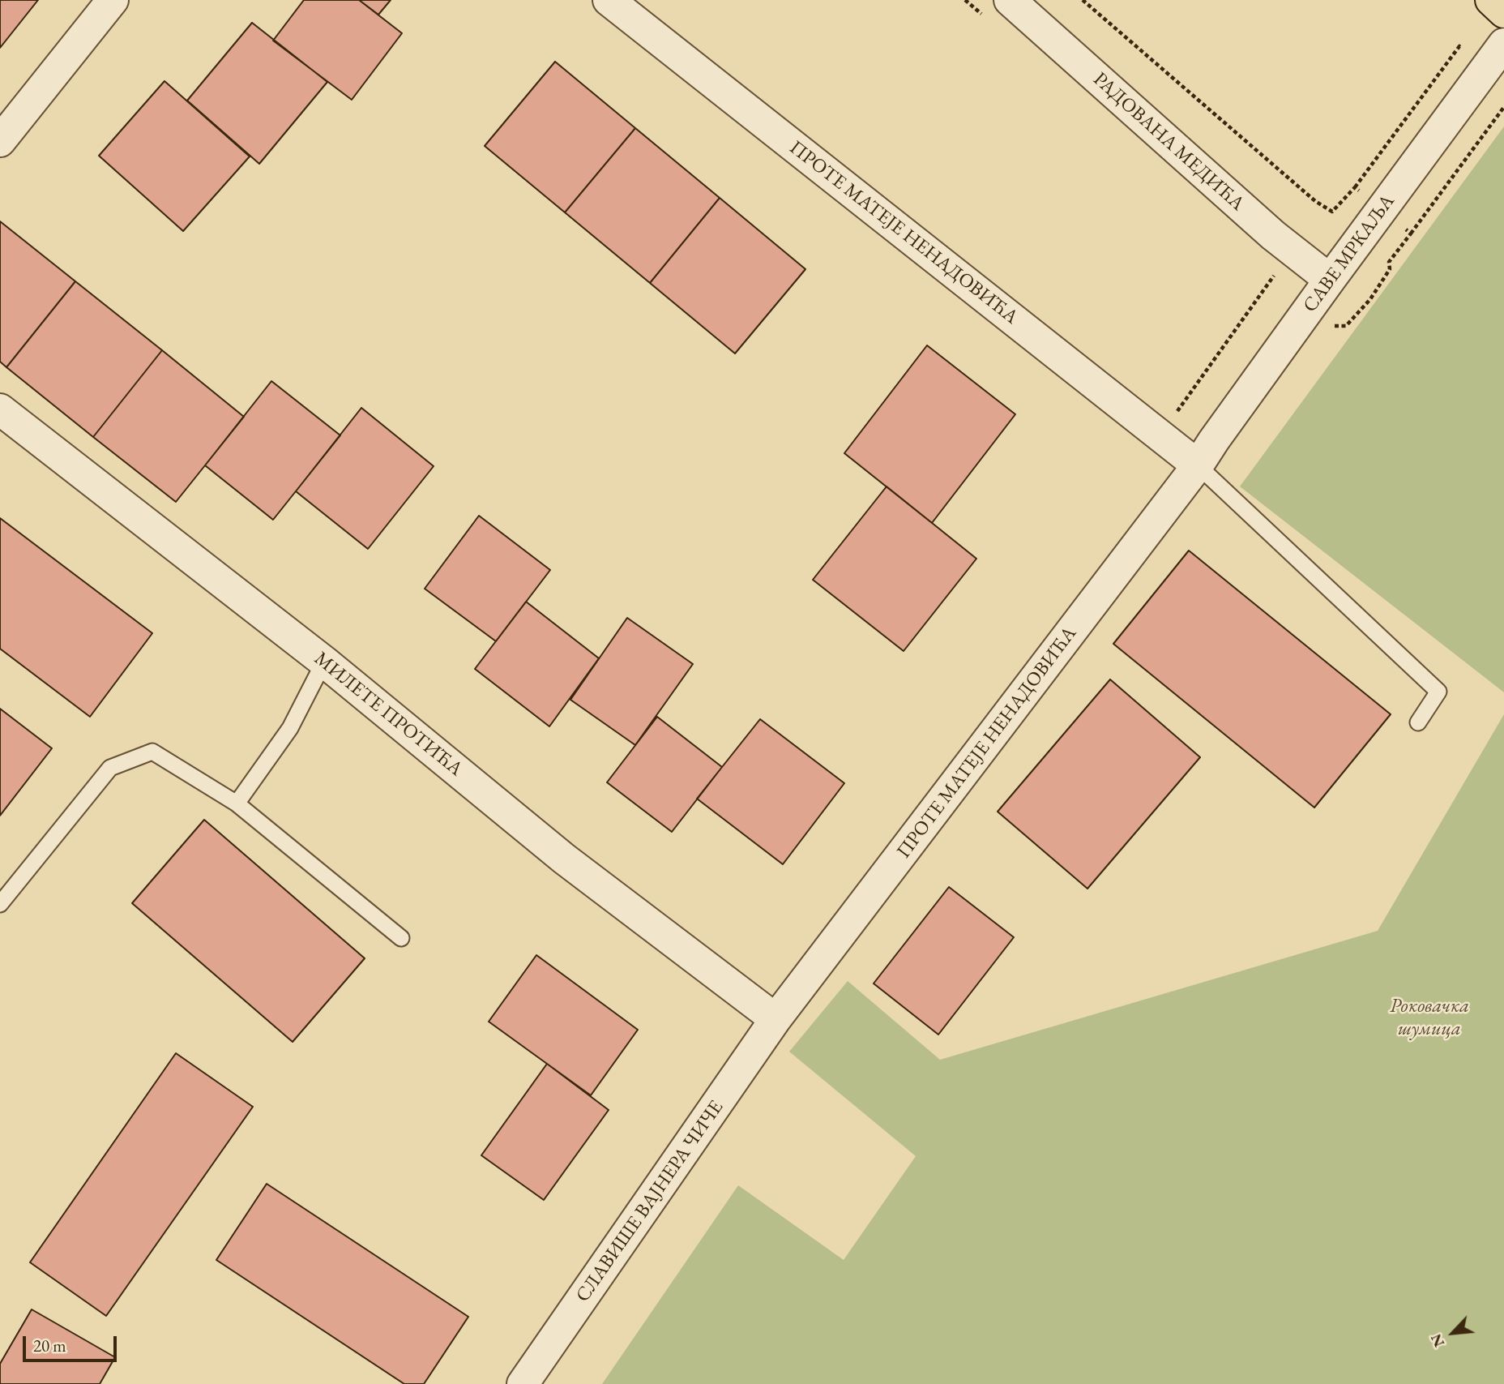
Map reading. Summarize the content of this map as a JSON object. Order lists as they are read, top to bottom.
{
  "streets": {
    "street": [
      "РАДОВАНА МЕДИЋА",
      "ПРОТЕ МАТЕЈЕ НЕНАДОВИЋА",
      "САВЕ МРКАЉА",
      "МИЛЕТЕ ПРОТИЋА",
      "СЛАВИШЕ ВАЈНЕРА ЧИЧЕ"
    ]
  },
  "crossings": [
    ["РАДОВАНА МЕДИЋА", "САВЕ МРКАЉА"],
    ["ПРОТЕ МАТЕЈЕ НЕНАДОВИЋА", "САВЕ МРКАЉА"],
    ["ПРОТЕ МАТЕЈЕ НЕНАДОВИЋА", "МИЛЕТЕ ПРОТИЋА"],
    ["ПРОТЕ МАТЕЈЕ НЕНАДОВИЋА", "СЛАВИШЕ ВАЈНЕРА ЧИЧЕ"],
    ["МИЛЕТЕ ПРОТИЋА", "СЛАВИШЕ ВАЈНЕРА ЧИЧЕ"]
  ],
  "parks": ["Роковачка шумица"],
  "scale_bar": "20 m",
  "north": "bottom left"
}
